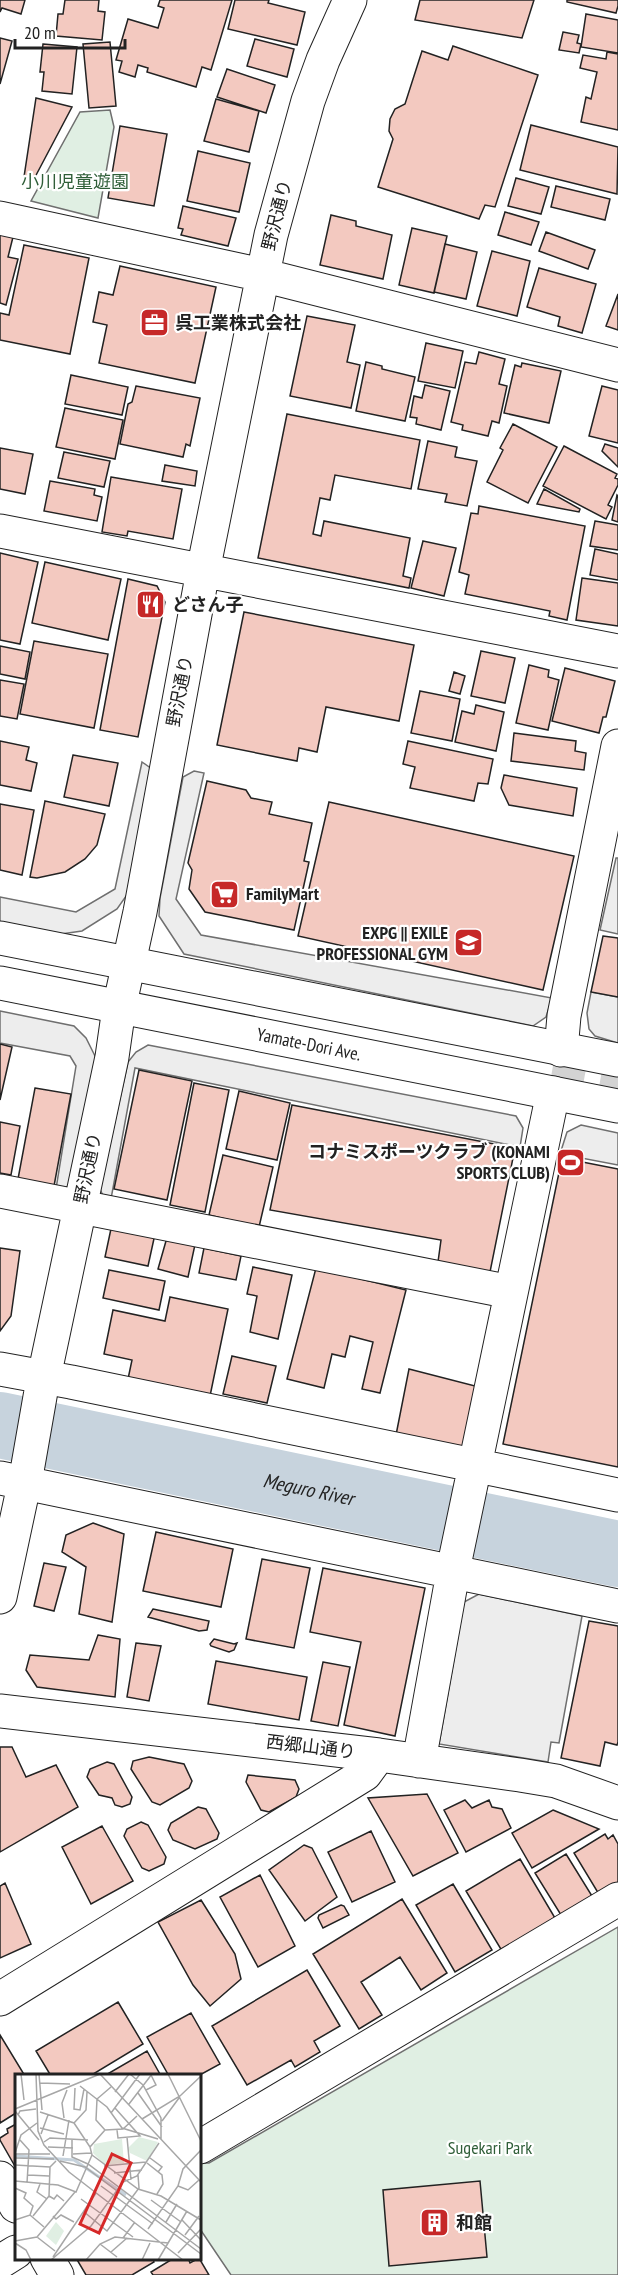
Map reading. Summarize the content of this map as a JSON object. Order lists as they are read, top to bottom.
{
  "streets": {
    "street": ["野沢通り", "Yamate-Dori Ave.", "西郷山通り"]
  },
  "crossings": [
    ["野沢通り", "Yamate-Dori Ave."]
  ],
  "water": ["Meguro River"],
  "parks": ["小川児童遊園", "Sugekari Park"],
  "places": {
    "office": ["呉工業株式会社"],
    "restaurant": ["どさん子"],
    "supermarket": ["FamilyMart"],
    "school or university": ["EXPG || EXILE PROFESSIONAL GYM"],
    "sports": ["コナミスポーツクラブ (KONAMI SPORTS CLUB)"],
    "building": ["和館"]
  },
  "scale_bar": "20 m"
}
